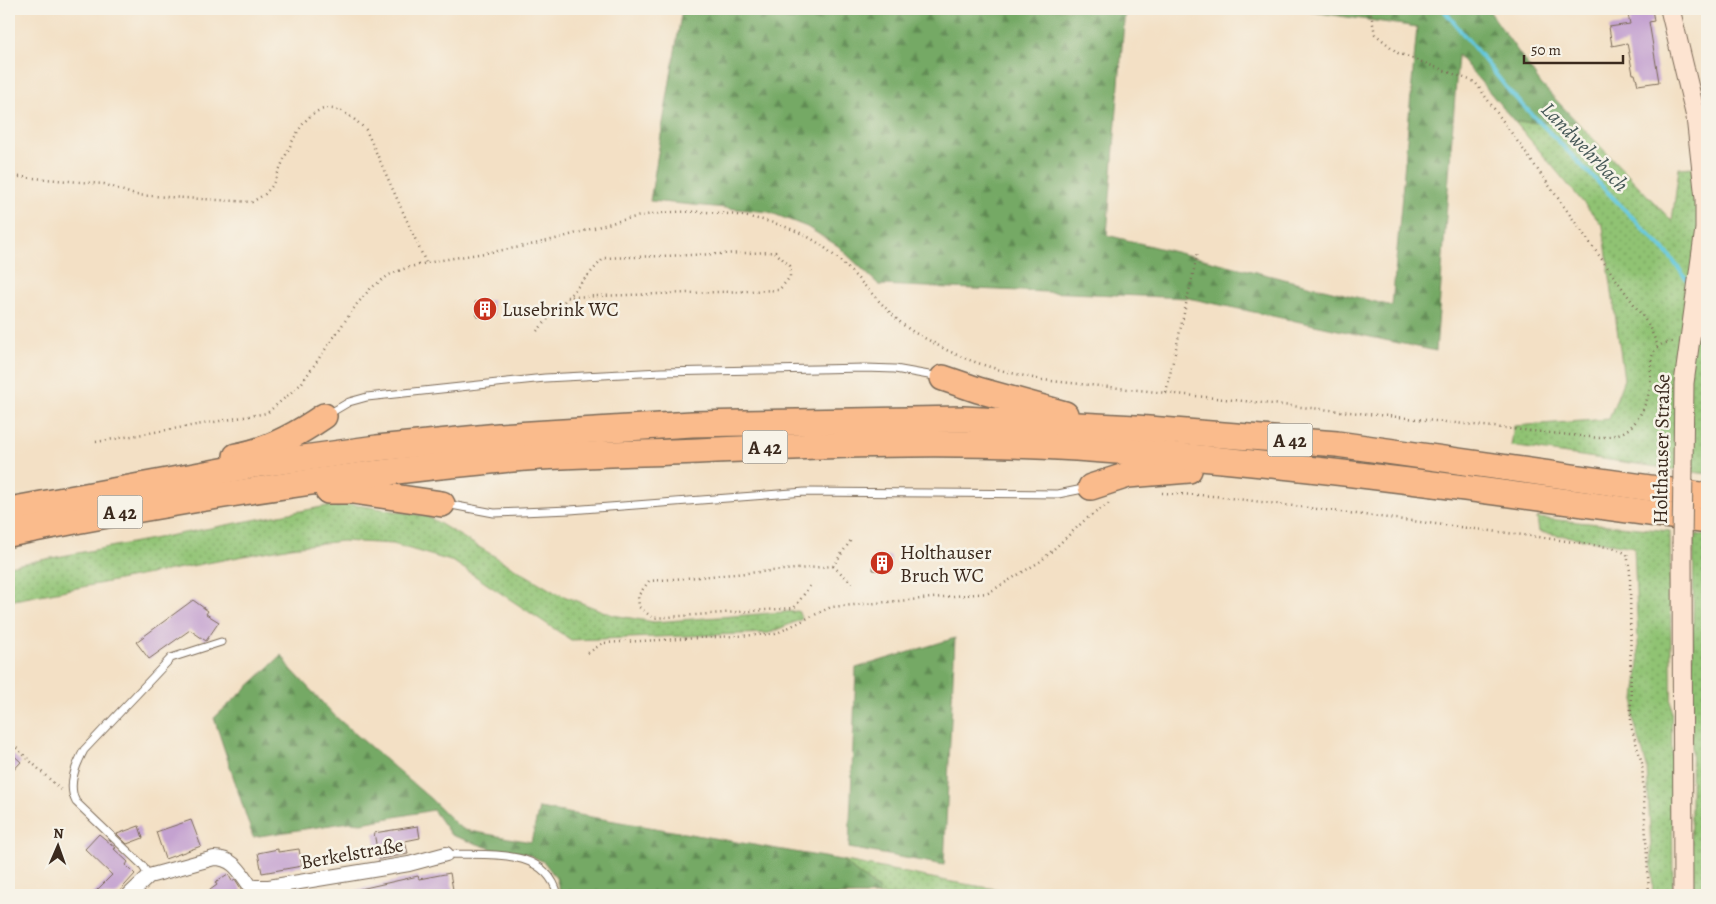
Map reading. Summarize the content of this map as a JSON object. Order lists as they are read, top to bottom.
{
  "streets": {
    "highway": ["A 42"],
    "street": ["Holthauser Straße", "Berkelstraße"]
  },
  "water": ["Landwehrbach"],
  "places": {
    "building": ["Lusebrink WC", "Holthauser Bruch WC"]
  },
  "scale_bar": "50 m",
  "north": "top"
}
